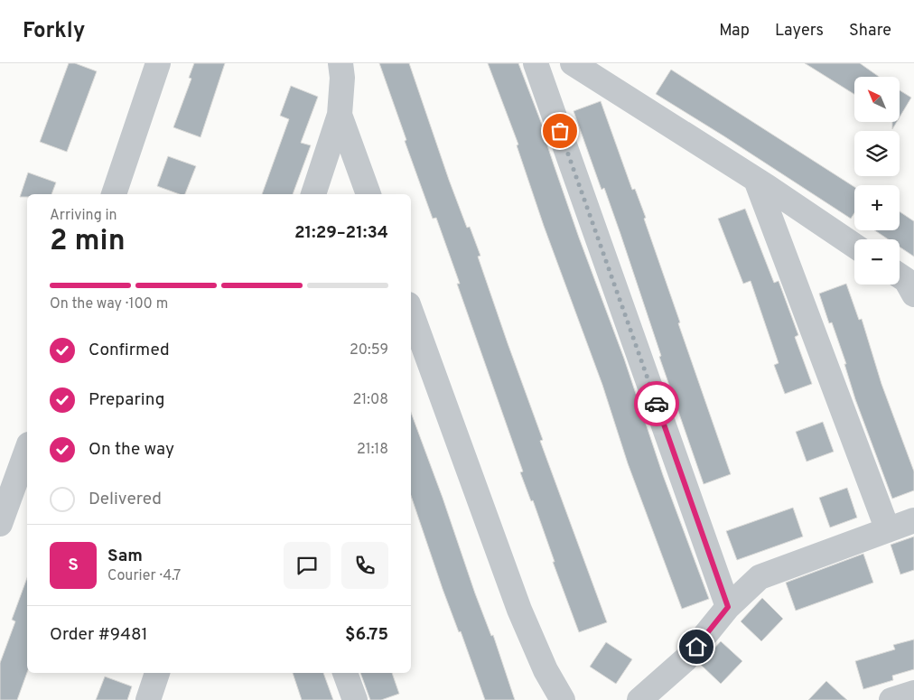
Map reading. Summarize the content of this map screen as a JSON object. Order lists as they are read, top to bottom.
{
  "north": "top left",
  "page": {
    "header": "Forkly",
    "nav": ["Map", "Layers", "Share"],
    "map_buttons": ["+", "−"],
    "heading": ["2 min", "Arriving in", "21:29–21:34"],
    "panel": [
      "Sam",
      "Courier · 4.7",
      "Order #9481",
      "$6.75"
    ],
    "bar": "On the way · 100 m",
    "list": [
      ["Confirmed", "20:59"],
      ["Preparing", "21:08"],
      ["On the way", "21:18"],
      "Delivered"
    ],
    "round": "S"
  }
}
